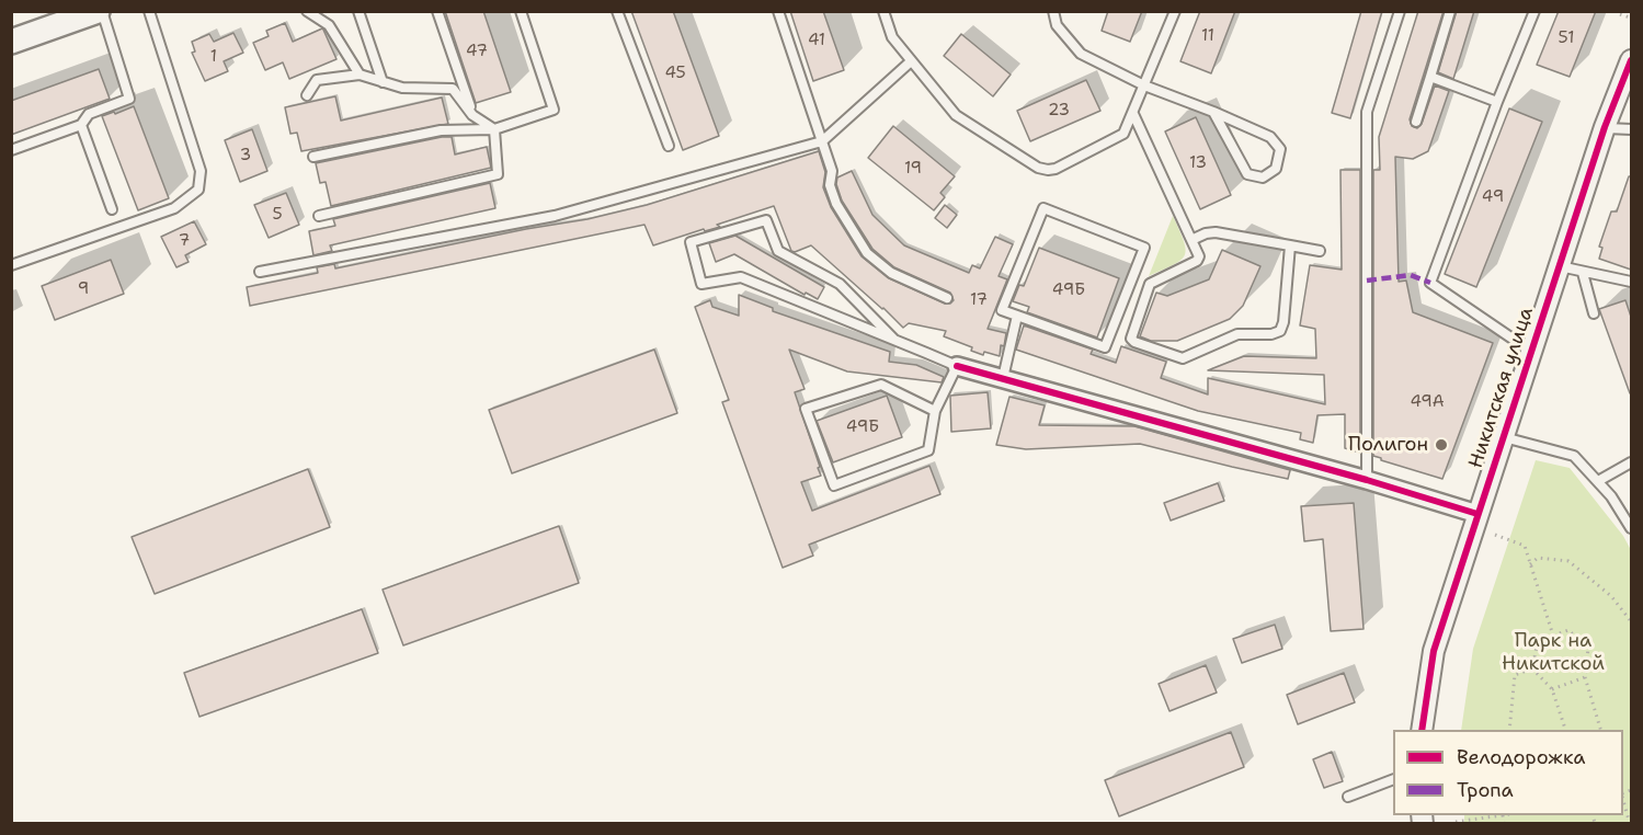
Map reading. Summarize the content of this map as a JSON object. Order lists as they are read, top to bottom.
{
  "streets": {
    "street": ["Никитская улица"]
  },
  "parks": ["Парк на Никитской"],
  "places": ["Полигон"],
  "house_numbers": [
    "11",
    "51",
    "41",
    "47",
    "1",
    "45",
    "23",
    "3",
    "13",
    "19",
    "49",
    "5",
    "7",
    "9",
    "49Б",
    "17",
    "49А",
    "49Б"
  ],
  "legend": ["Велодорожка", "Тропа"]
}
